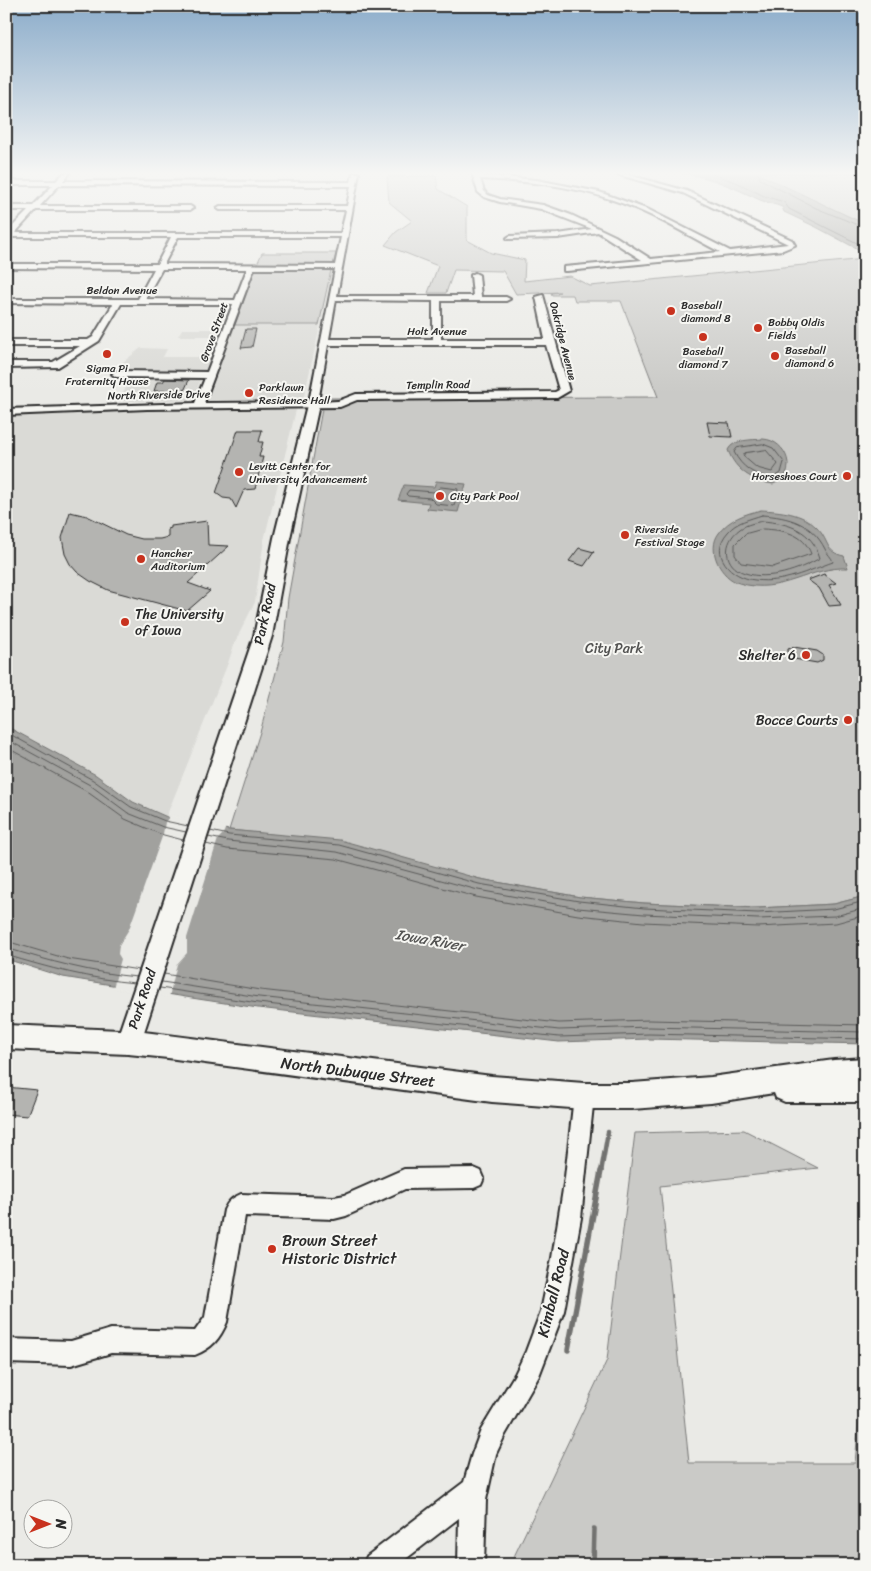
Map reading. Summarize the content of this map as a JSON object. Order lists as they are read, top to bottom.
{
  "streets": {
    "main road": ["Park Road", "North Dubuque Street"],
    "street": [
      "Beldon Avenue",
      "Holt Avenue",
      "Grove Street",
      "Oakridge Avenue",
      "Templin Road",
      "North Riverside Drive",
      "Kimball Road"
    ]
  },
  "crossings": [
    ["Beldon Avenue", "Grove Street"],
    ["Holt Avenue", "Oakridge Avenue"],
    ["Holt Avenue", "Park Road"],
    ["Grove Street", "North Riverside Drive"],
    ["Oakridge Avenue", "Templin Road"],
    ["Templin Road", "North Riverside Drive"],
    ["Templin Road", "Park Road"],
    ["North Riverside Drive", "Park Road"],
    ["Park Road", "North Dubuque Street"],
    ["North Dubuque Street", "Kimball Road"]
  ],
  "water": ["Iowa River"],
  "parks": ["City Park"],
  "places": [
    "Baseball diamond 8",
    "Bobby Oldis Fields",
    "Baseball diamond 7",
    "Sigma Pi Fraternity House",
    "Baseball diamond 6",
    "Parklawn Residence Hall",
    "Levitt Center for University Advancement",
    "Horseshoes Court",
    "City Park Pool",
    "Riverside Festival Stage",
    "Hancher Auditorium",
    "The University of Iowa",
    "Shelter 6",
    "Bocce Courts",
    "Brown Street Historic District"
  ],
  "north": "right"
}
